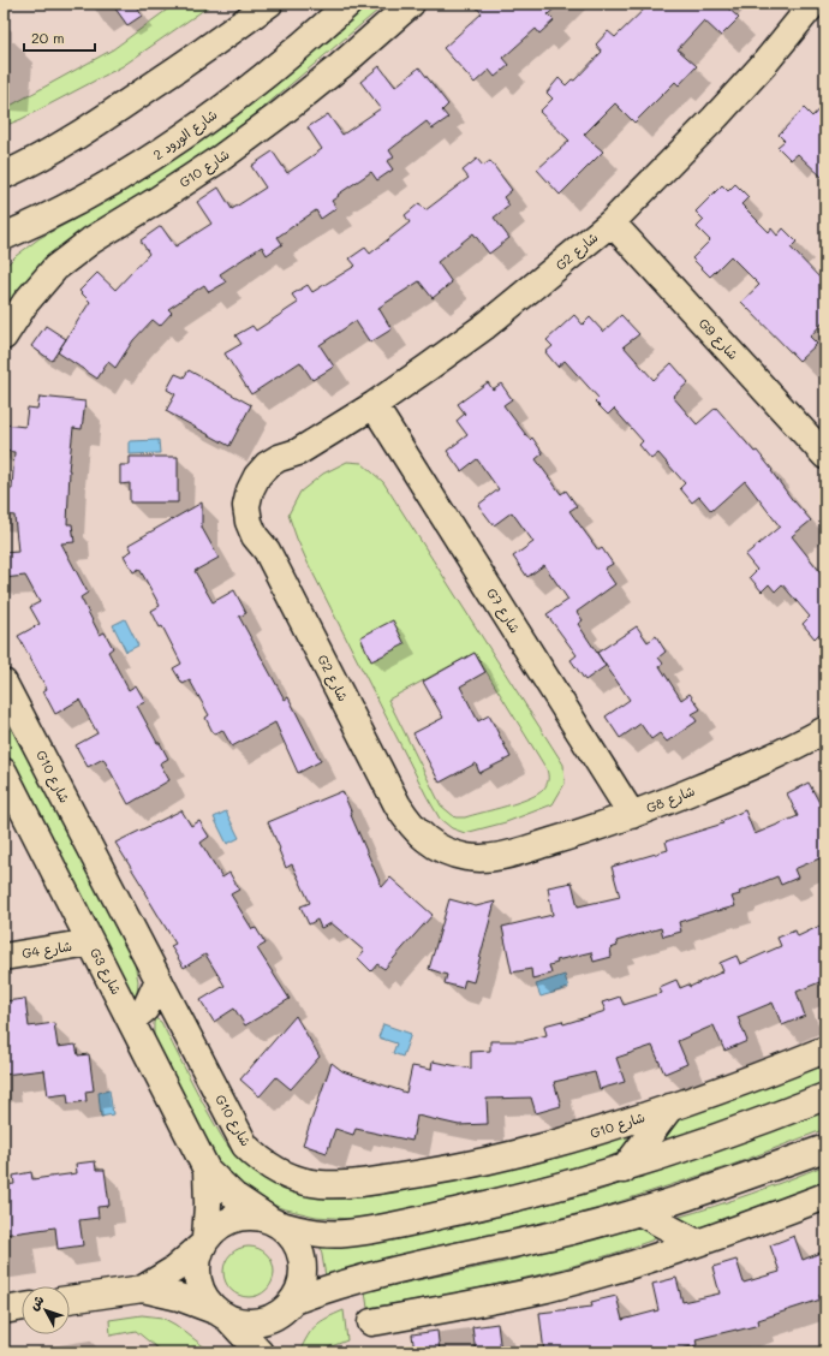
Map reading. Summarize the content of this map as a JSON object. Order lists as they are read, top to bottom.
{
  "streets": {
    "street": [
      "شارع الورود 2",
      "G10 شارع",
      "G2 شارع",
      "G9 شارع",
      "G7 شارع",
      "G8 شارع",
      "G4 شارع",
      "G3 شارع"
    ]
  },
  "crossings": [
    ["G2 شارع", "G9 شارع"],
    ["G2 شارع", "G7 شارع"],
    ["G2 شارع", "G8 شارع"],
    ["G7 شارع", "G8 شارع"],
    ["G4 شارع", "G3 شارع"]
  ],
  "scale_bar": "20 m",
  "north": "top left"
}
